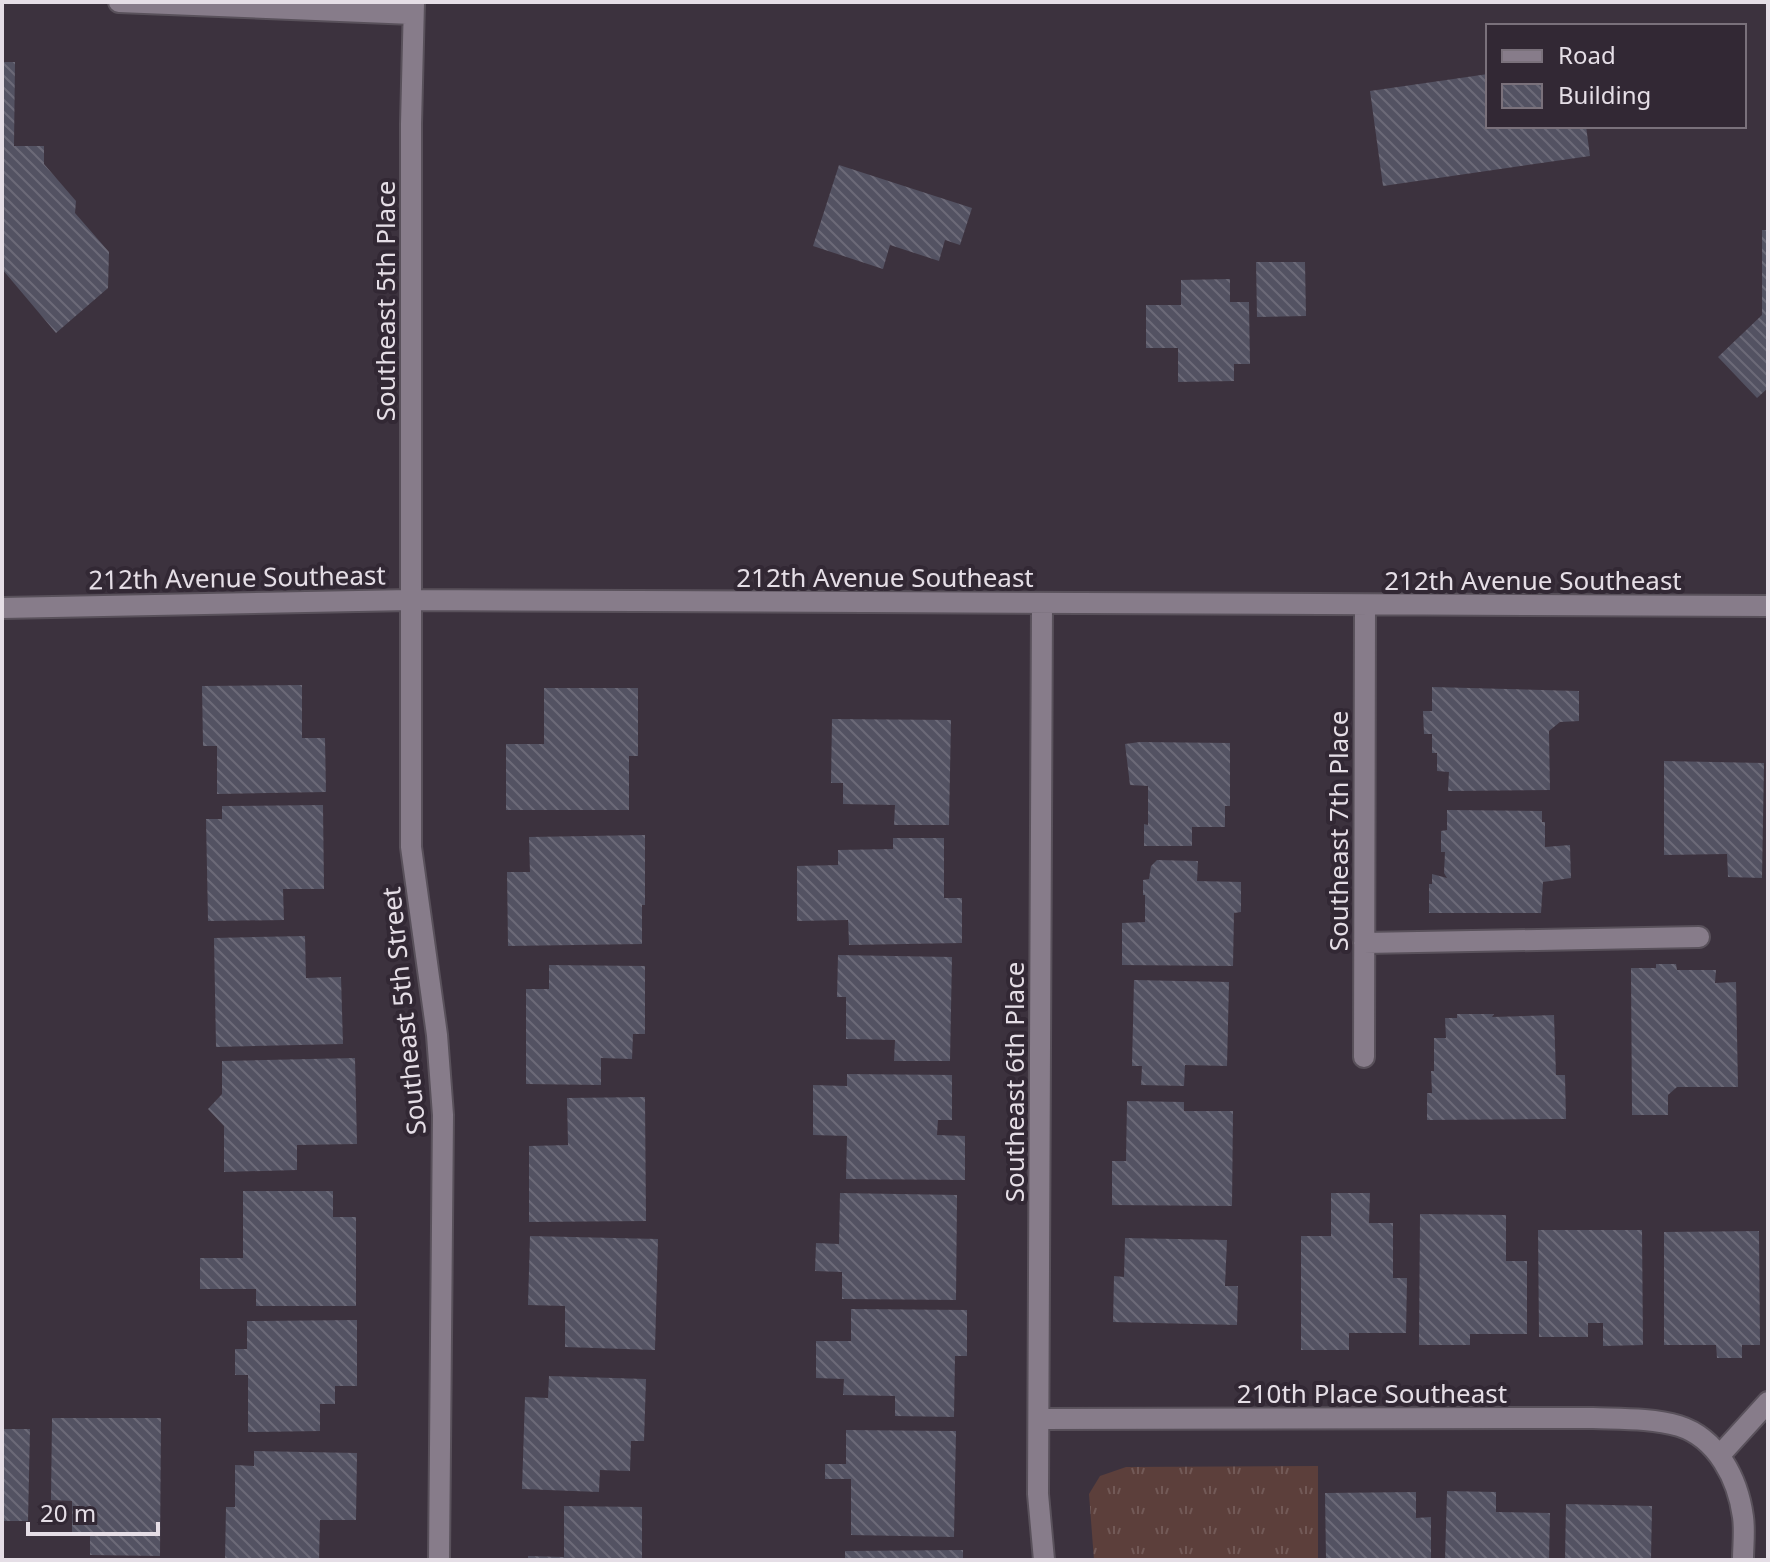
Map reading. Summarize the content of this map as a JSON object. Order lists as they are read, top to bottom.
{
  "streets": {
    "street": [
      "Southeast 5th Place",
      "212th Avenue Southeast",
      "Southeast 7th Place",
      "Southeast 5th Street",
      "Southeast 6th Place",
      "210th Place Southeast"
    ]
  },
  "crossings": [
    ["Southeast 5th Place", "212th Avenue Southeast"],
    ["Southeast 5th Place", "Southeast 5th Street"],
    ["212th Avenue Southeast", "Southeast 7th Place"],
    ["212th Avenue Southeast", "Southeast 5th Street"],
    ["212th Avenue Southeast", "Southeast 6th Place"],
    ["Southeast 6th Place", "210th Place Southeast"]
  ],
  "legend": ["Road", "Building"],
  "scale_bar": "20 m"
}
